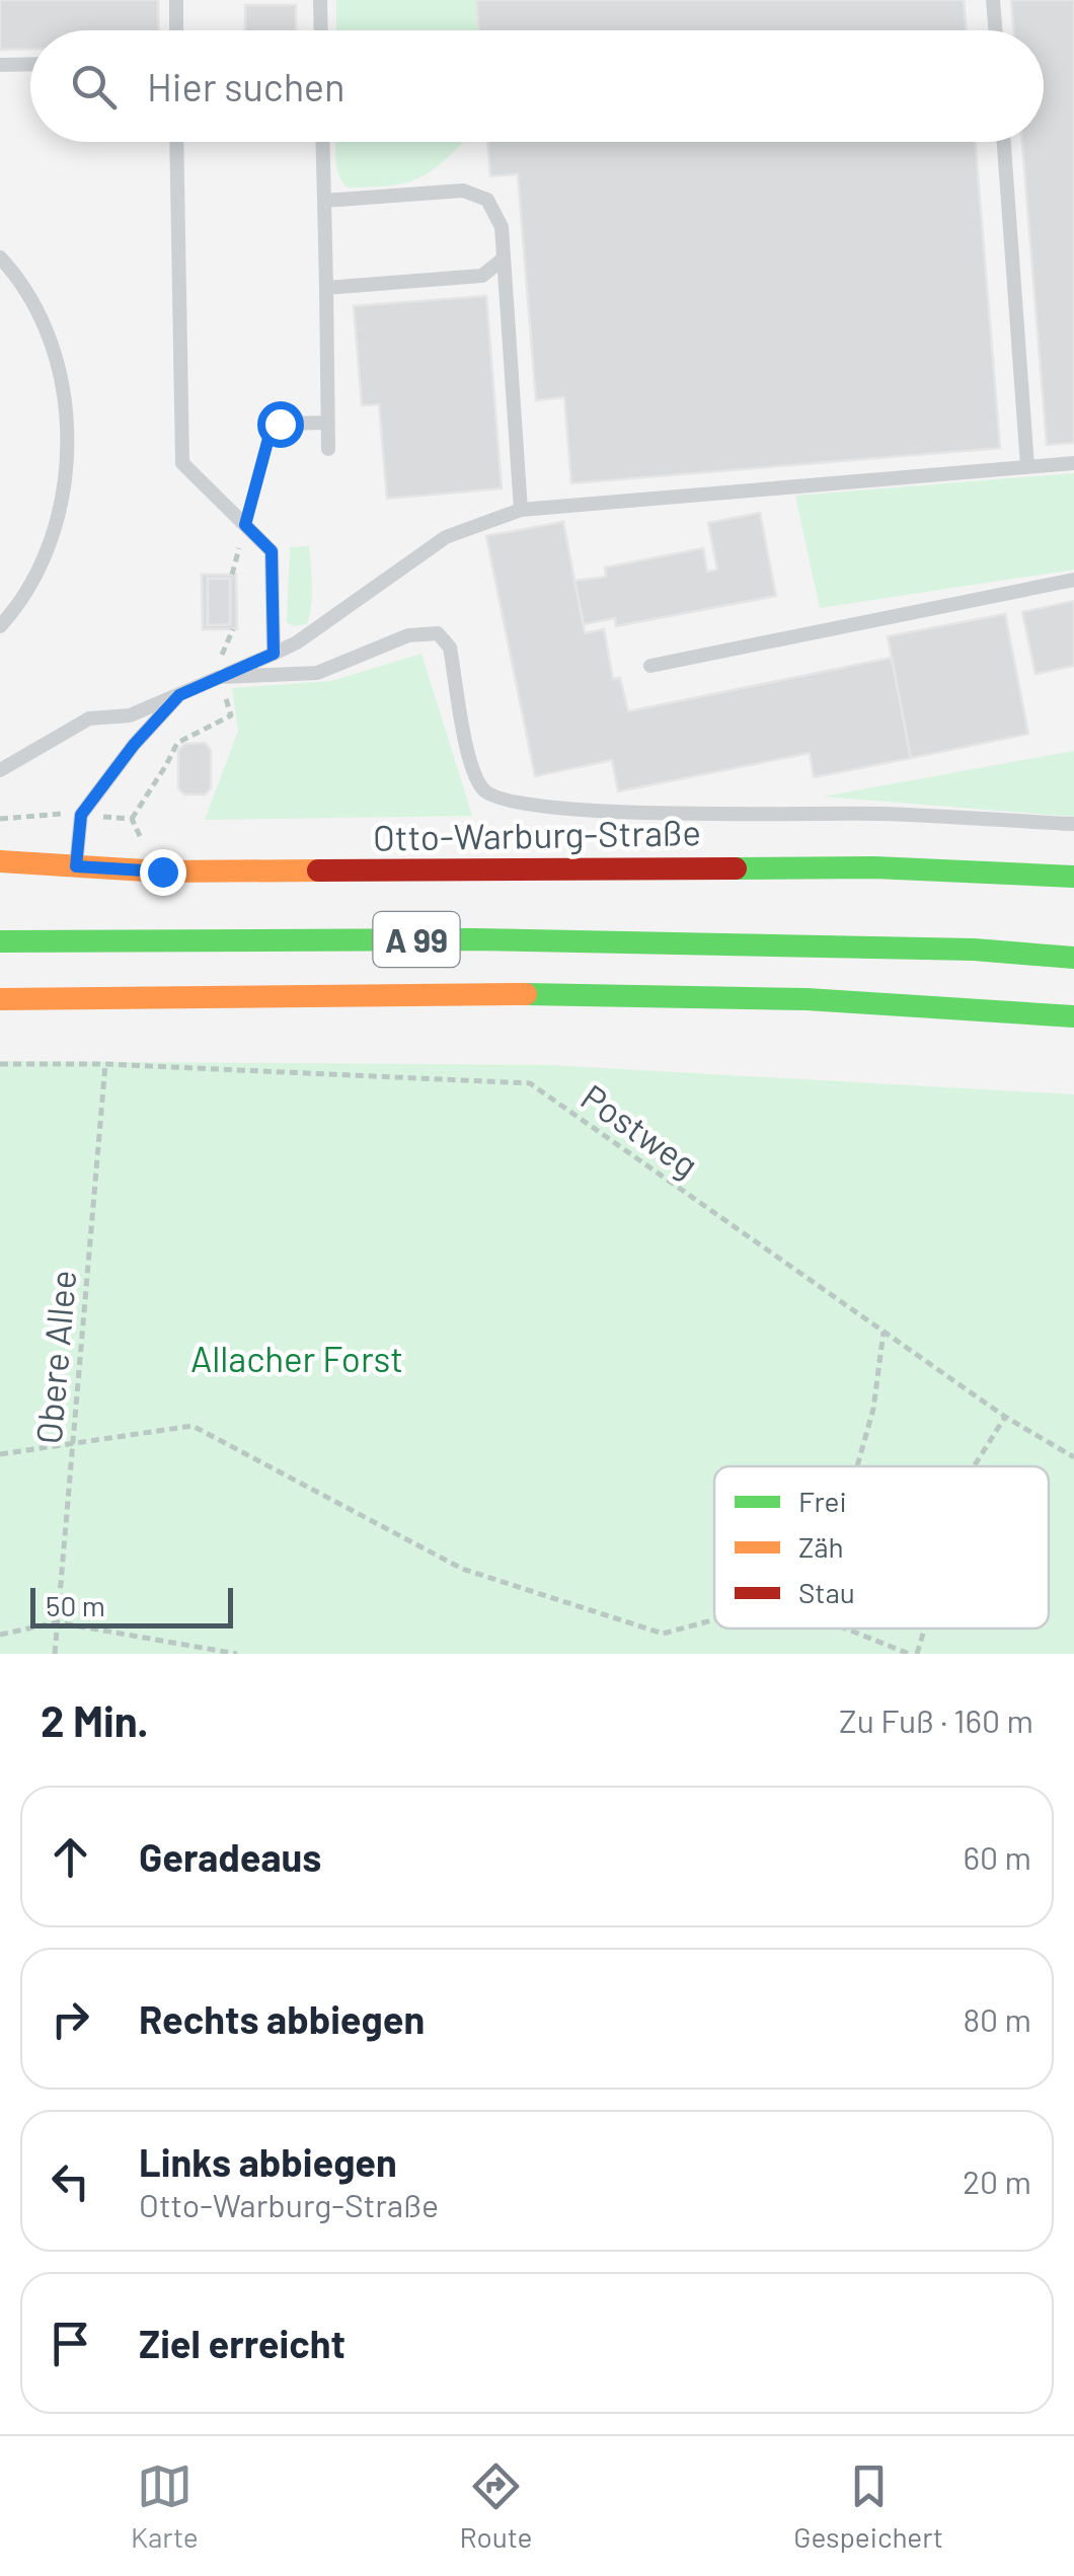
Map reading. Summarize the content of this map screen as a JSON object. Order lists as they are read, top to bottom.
{
  "streets": {
    "main road": ["Otto-Warburg-Straße", "A 99"],
    "path": ["Postweg", "Obere Allee"]
  },
  "crossings": [
    ["Postweg", "Obere Allee"]
  ],
  "parks": ["Allacher Forst"],
  "legend": ["Frei", "Zäh", "Stau"],
  "scale_bar": "50 m",
  "page": {
    "search": "Hier suchen",
    "scale": "50 m",
    "heading": ["2 Min.", "Zu Fuß · 160 m"],
    "list": [
      ["Geradeaus", "60 m"],
      ["Rechts abbiegen", "80 m"],
      ["Links abbiegen", "Otto-Warburg-Straße", "20 m"],
      "Ziel erreicht"
    ],
    "nav": ["Karte", "Route", "Gespeichert"]
  }
}
